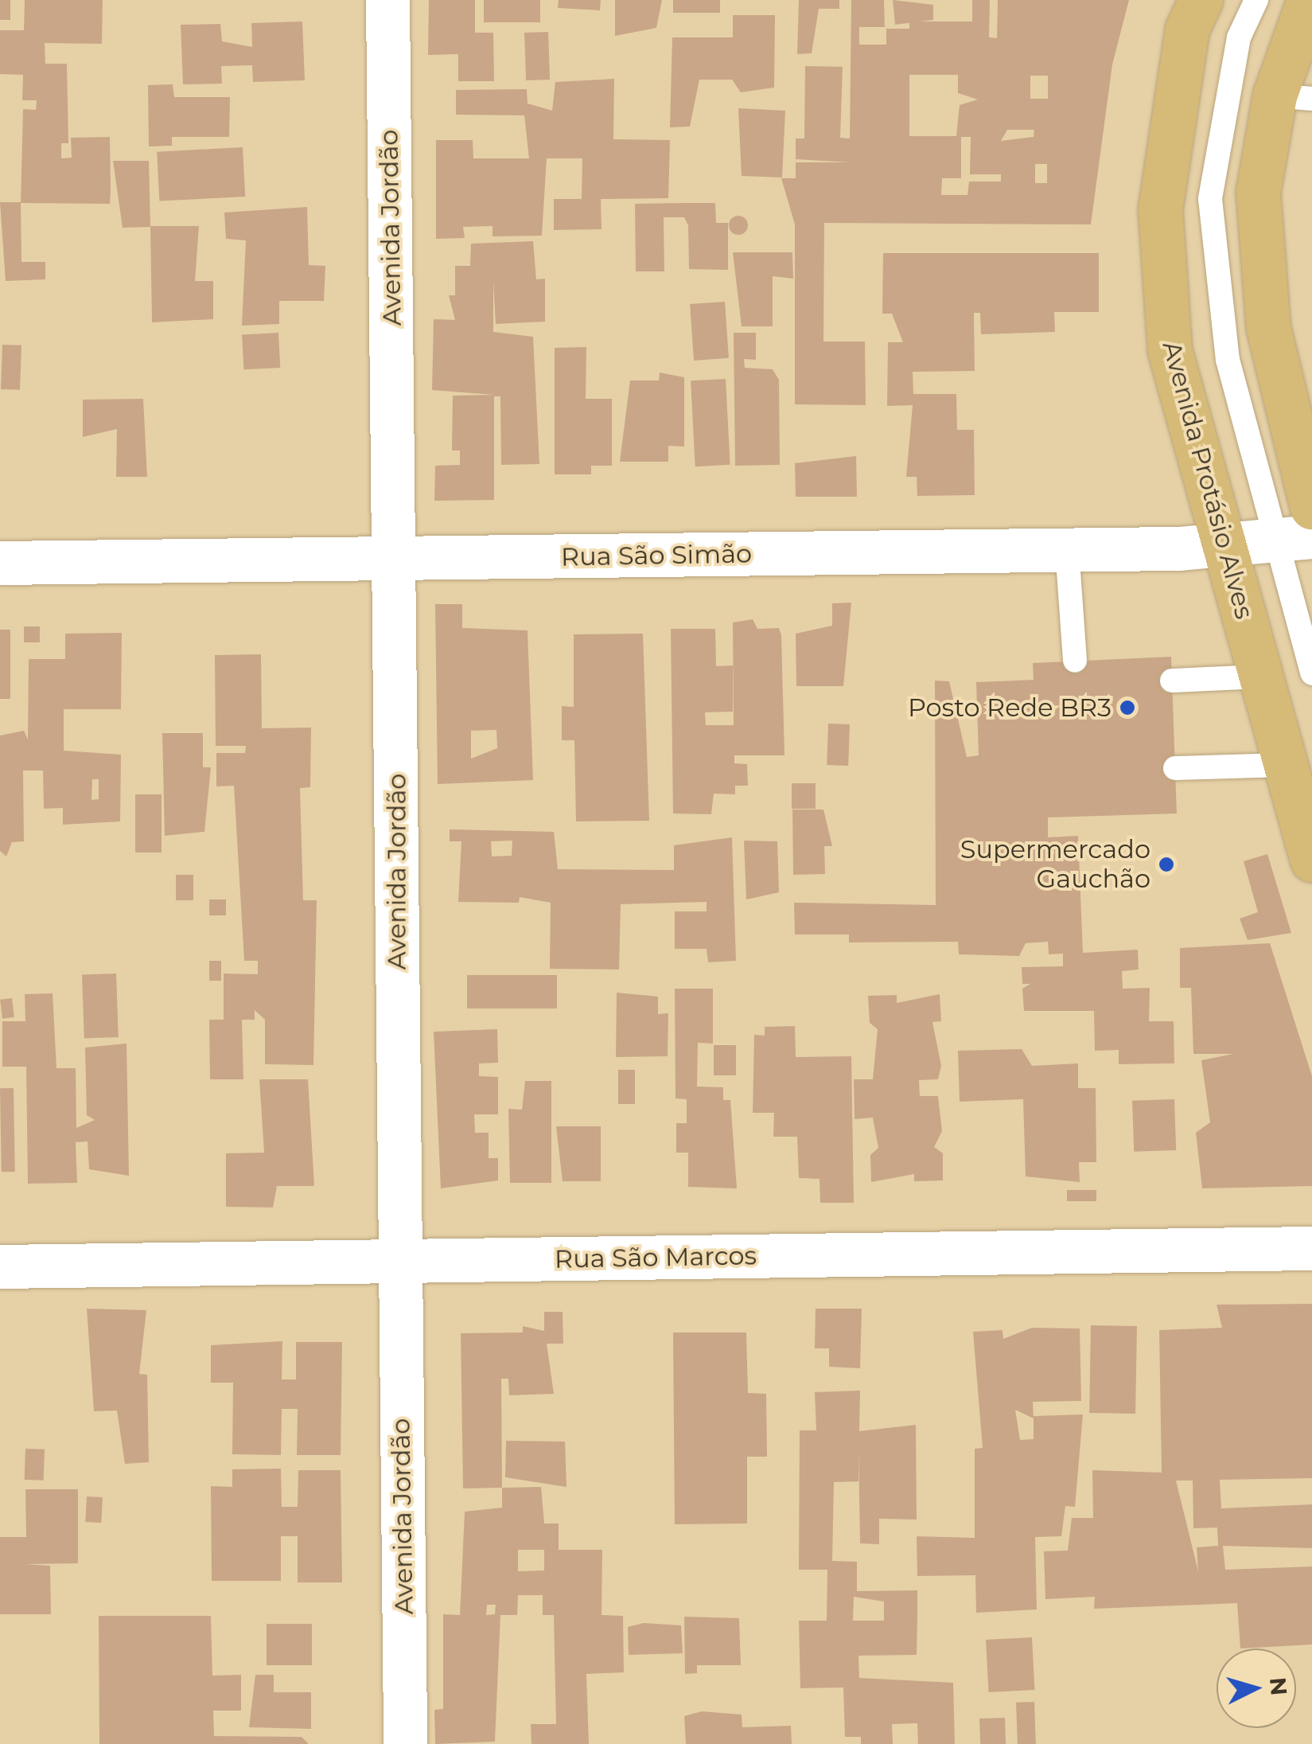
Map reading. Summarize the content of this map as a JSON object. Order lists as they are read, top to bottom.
{
  "streets": {
    "main road": ["Avenida Protásio Alves"],
    "street": ["Avenida Jordão", "Rua São Simão", "Rua São Marcos"]
  },
  "crossings": [
    ["Avenida Jordão", "Rua São Simão"],
    ["Avenida Jordão", "Rua São Marcos"],
    ["Avenida Protásio Alves", "Rua São Simão"]
  ],
  "places": ["Posto Rede BR3", "Supermercado Gauchão"],
  "north": "right"
}
